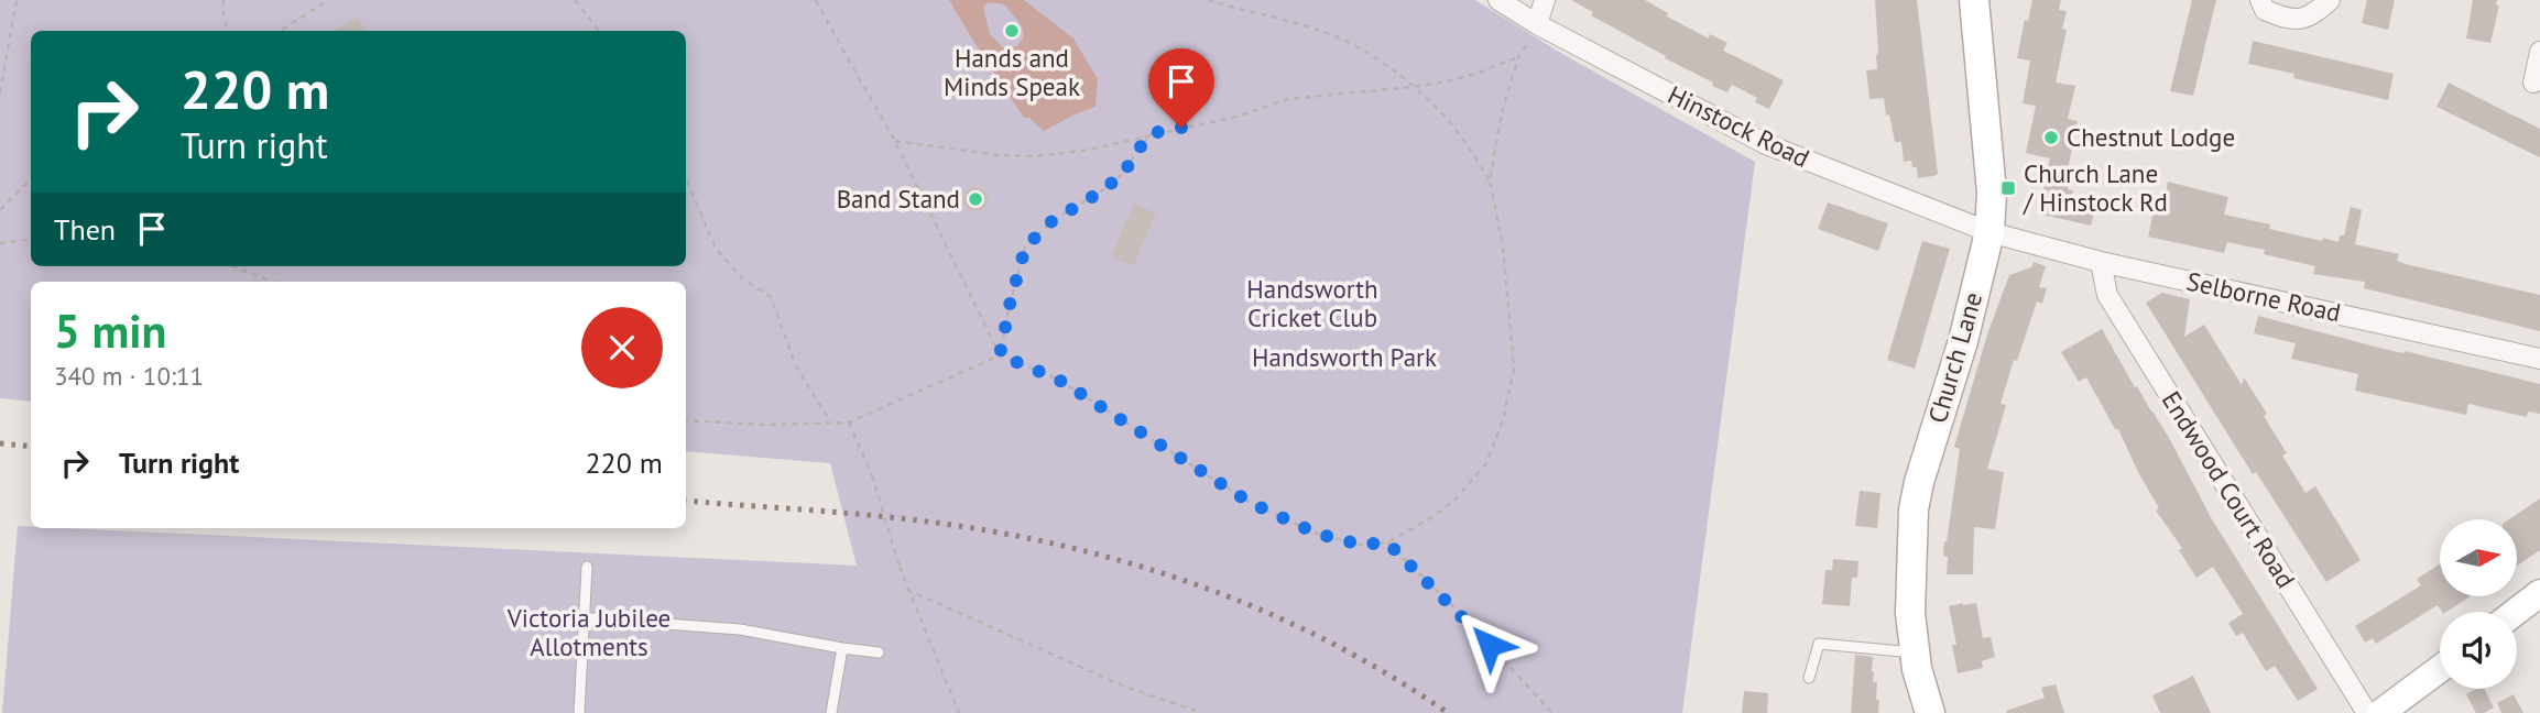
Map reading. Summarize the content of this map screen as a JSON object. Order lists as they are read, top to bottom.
{
  "streets": {
    "main road": ["Church Lane"],
    "street": ["Hinstock Road", "Selborne Road", "Endwood Court Road"]
  },
  "crossings": [
    ["Hinstock Road", "Selborne Road"],
    ["Hinstock Road", "Church Lane"],
    ["Selborne Road", "Church Lane"],
    ["Selborne Road", "Endwood Court Road"]
  ],
  "parks": ["Handsworth Cricket Club", "Handsworth Park", "Victoria Jubilee Allotments"],
  "places": {
    "other": ["Hands and Minds Speak", "Chestnut Lodge", "Band Stand"],
    "transit": ["Church Lane / Hinstock Rd"]
  },
  "north": "right",
  "page": {
    "turn": ["220 m", "Turn right"],
    "then": "Then",
    "heading": ["5 min", "340 m · 10:11"],
    "list": [
      {
        "name": "Turn right",
        "value": "220 m"
      }
    ]
  }
}
